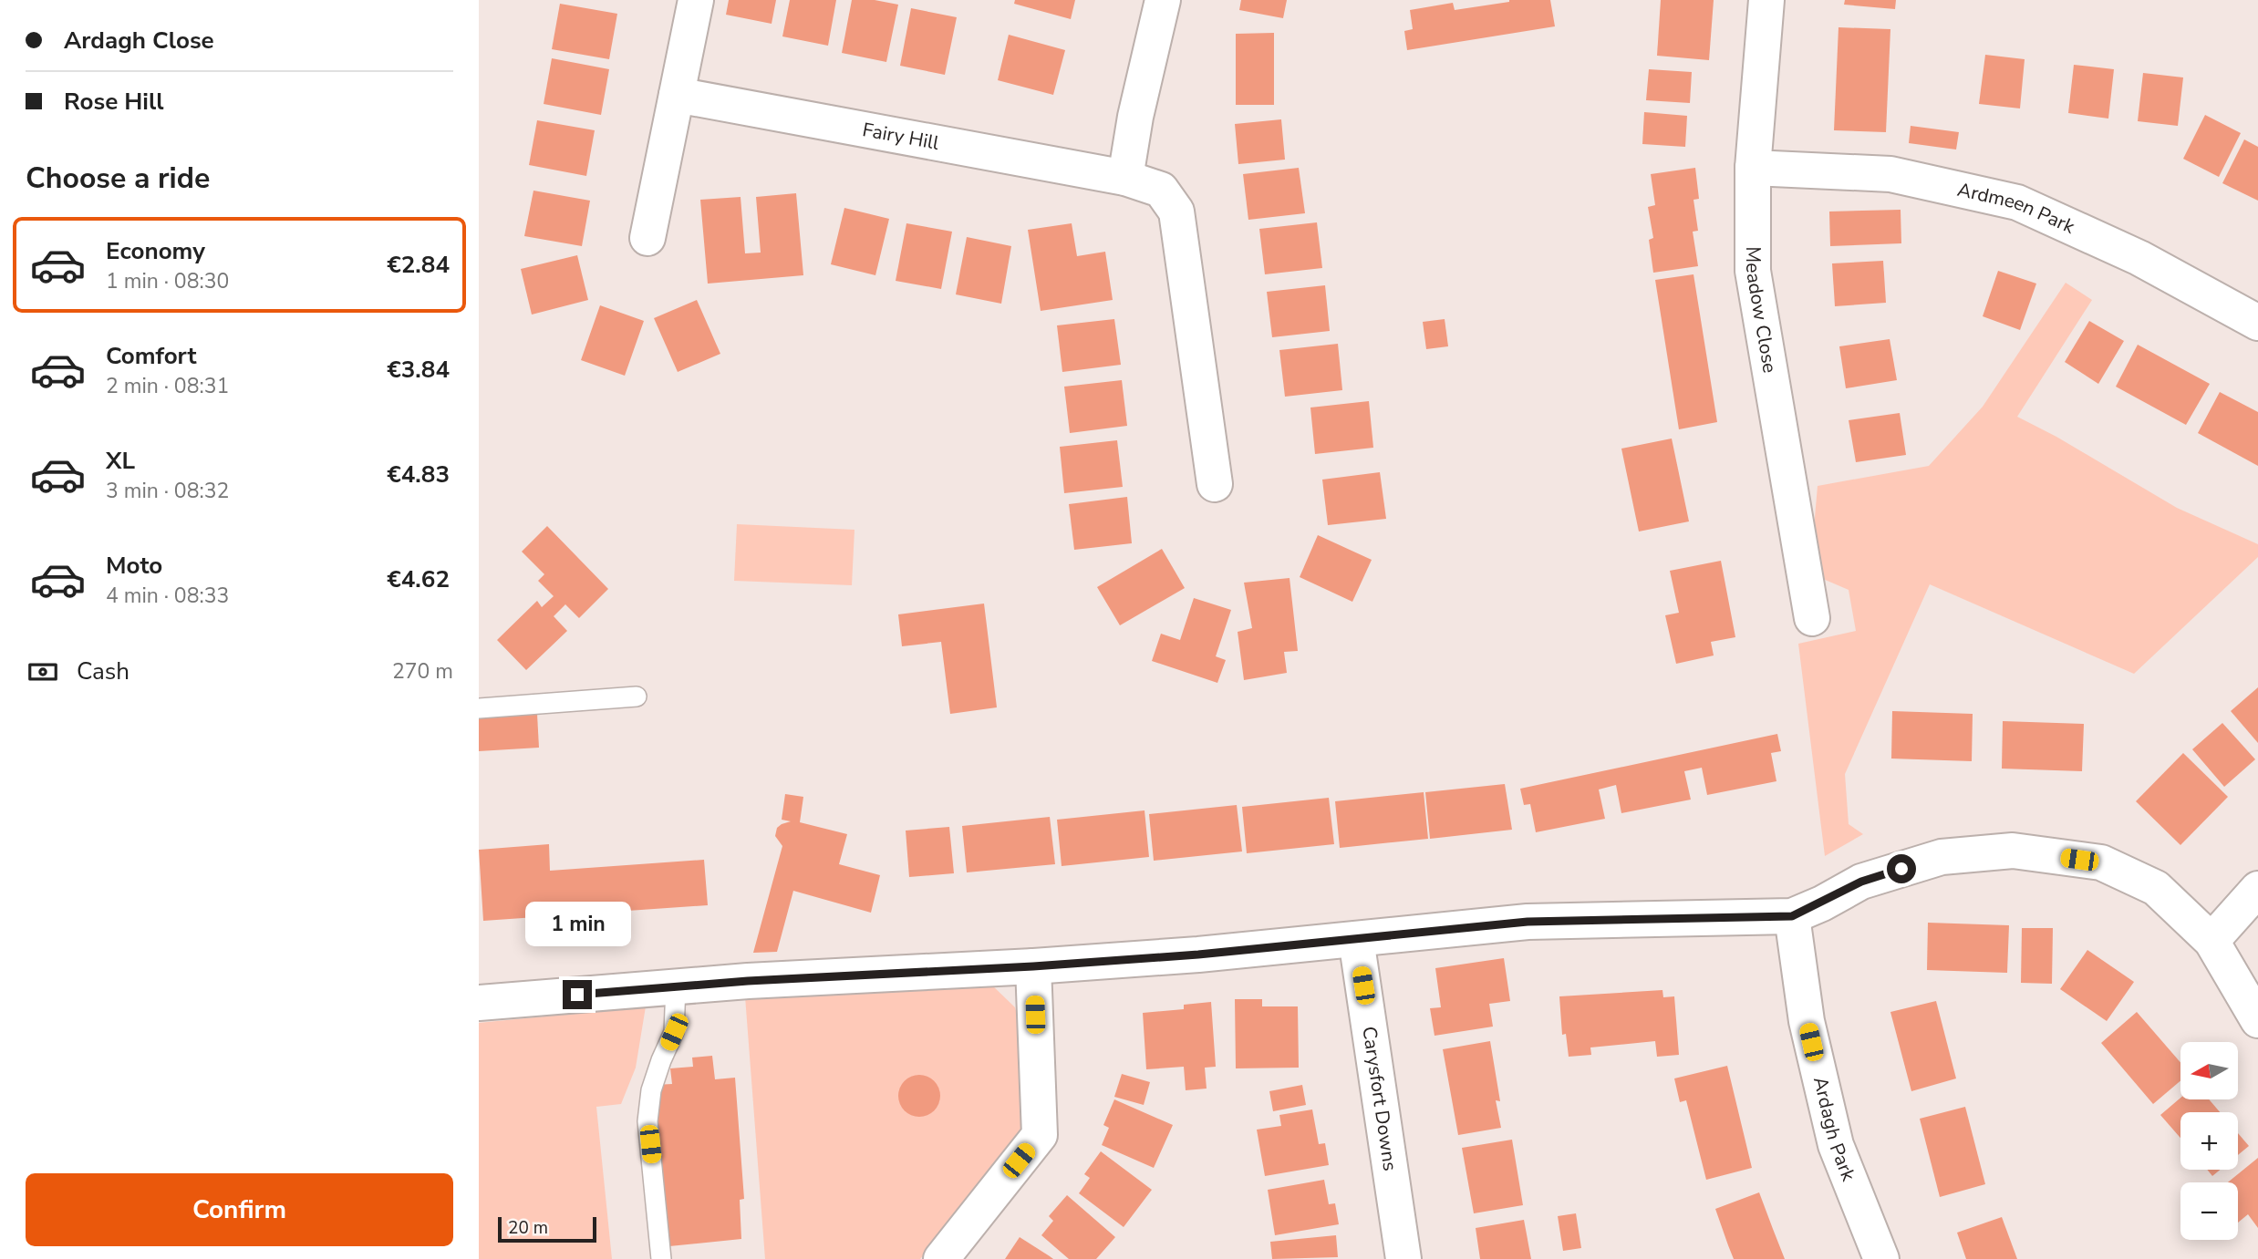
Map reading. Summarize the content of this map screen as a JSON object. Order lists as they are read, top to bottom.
{
  "streets": {
    "street": [
      "Fairy Hill",
      "Ardmeen Park",
      "Meadow Close",
      "Carysfort Downs",
      "Ardagh Park"
    ]
  },
  "crossings": [
    ["Ardmeen Park", "Meadow Close"]
  ],
  "scale_bar": "20 m",
  "north": "left",
  "page": {
    "banner": ["Ardagh Close", "Rose Hill"],
    "heading": "Choose a ride",
    "list": [
      {
        "name": "Economy",
        "note": "1 min · 08:30",
        "value": "€2.84"
      },
      {
        "name": "Comfort",
        "note": "2 min · 08:31",
        "value": "€3.84"
      },
      {
        "name": "XL",
        "note": "3 min · 08:32",
        "value": "€4.83"
      },
      {
        "name": "Moto",
        "note": "4 min · 08:33",
        "value": "€4.62"
      }
    ],
    "pay": ["Cash", "270 m"],
    "bubble": "1 min",
    "map_buttons": ["+", "−"],
    "buttons": "Confirm",
    "scale": "20 m"
  }
}
